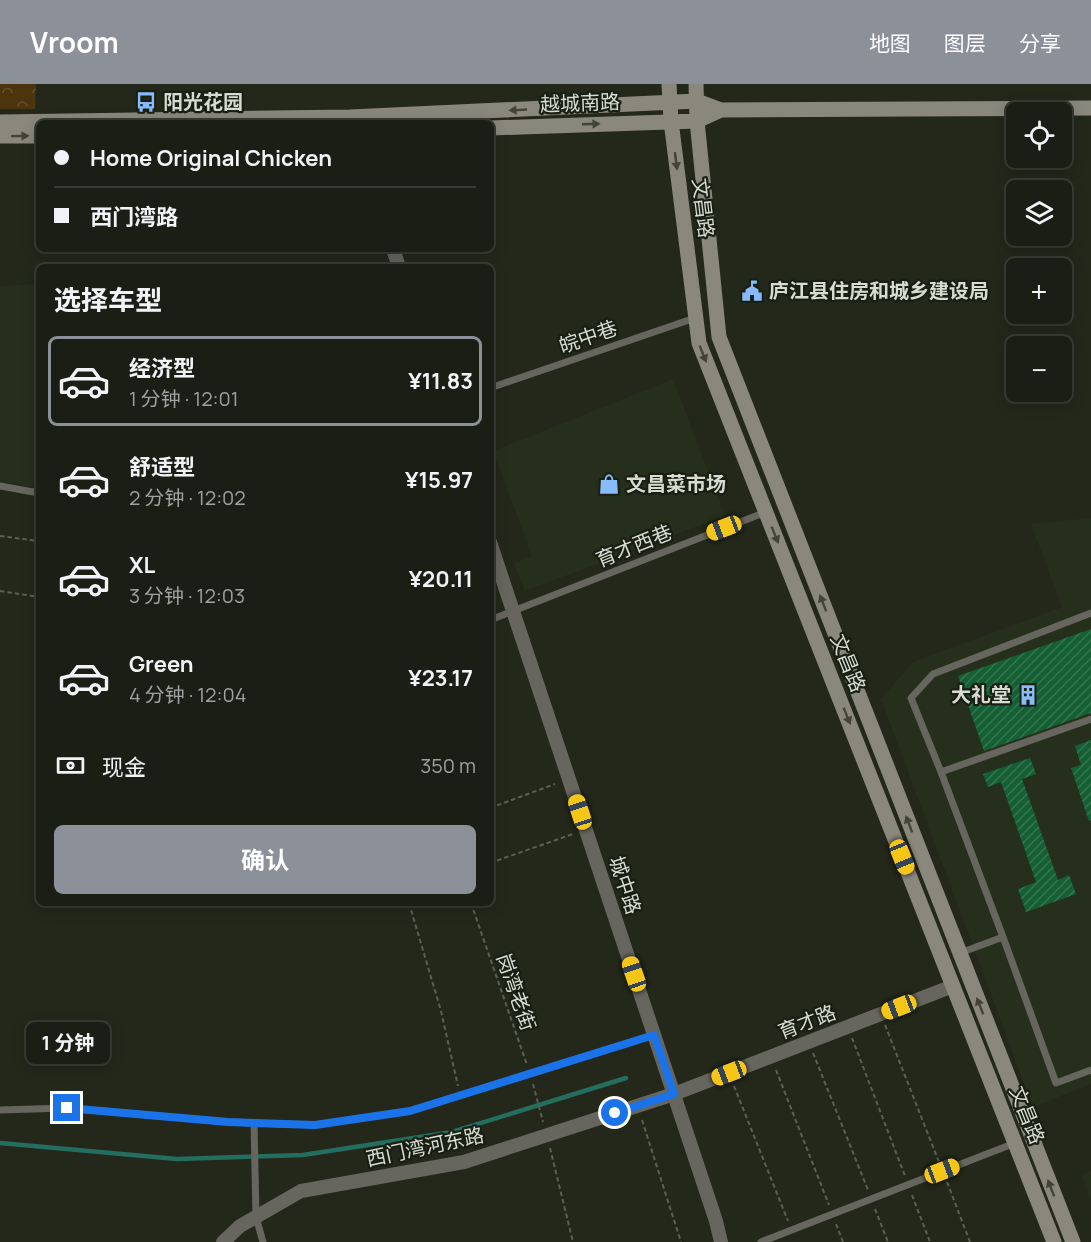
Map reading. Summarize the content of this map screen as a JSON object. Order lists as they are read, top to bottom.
{
  "streets": {
    "main road": ["越城南路", "文昌路"],
    "street": ["城中路", "育才路", "西门湾河东路"],
    "lane": ["皖中巷", "育才西巷"],
    "path": ["岗湾老街"]
  },
  "crossings": [
    ["越城南路", "文昌路"],
    ["文昌路", "皖中巷"],
    ["文昌路", "育才西巷"],
    ["文昌路", "育才路"],
    ["育才西巷", "城中路"],
    ["城中路", "育才路"],
    ["城中路", "西门湾河东路"],
    ["岗湾老街", "西门湾河东路"],
    ["育才路", "西门湾河东路"]
  ],
  "places": {
    "bus stop": ["阳光花园"],
    "public building": ["庐江县住房和城乡建设局"],
    "shop": ["文昌菜市场"],
    "building": ["大礼堂"]
  },
  "page": {
    "header": "Vroom",
    "nav": ["地图", "图层", "分享"],
    "map_buttons": ["+", "−"],
    "banner": ["Home Original Chicken", "西门湾路"],
    "heading": "选择车型",
    "list": [
      {
        "name": "经济型",
        "note": "1 分钟 · 12:01",
        "value": "¥11.83"
      },
      {
        "name": "舒适型",
        "note": "2 分钟 · 12:02",
        "value": "¥15.97"
      },
      {
        "name": "XL",
        "note": "3 分钟 · 12:03",
        "value": "¥20.11"
      },
      {
        "name": "Green",
        "note": "4 分钟 · 12:04",
        "value": "¥23.17"
      }
    ],
    "pay": ["现金", "350 m"],
    "buttons": "确认",
    "bubble": "1 分钟"
  }
}
